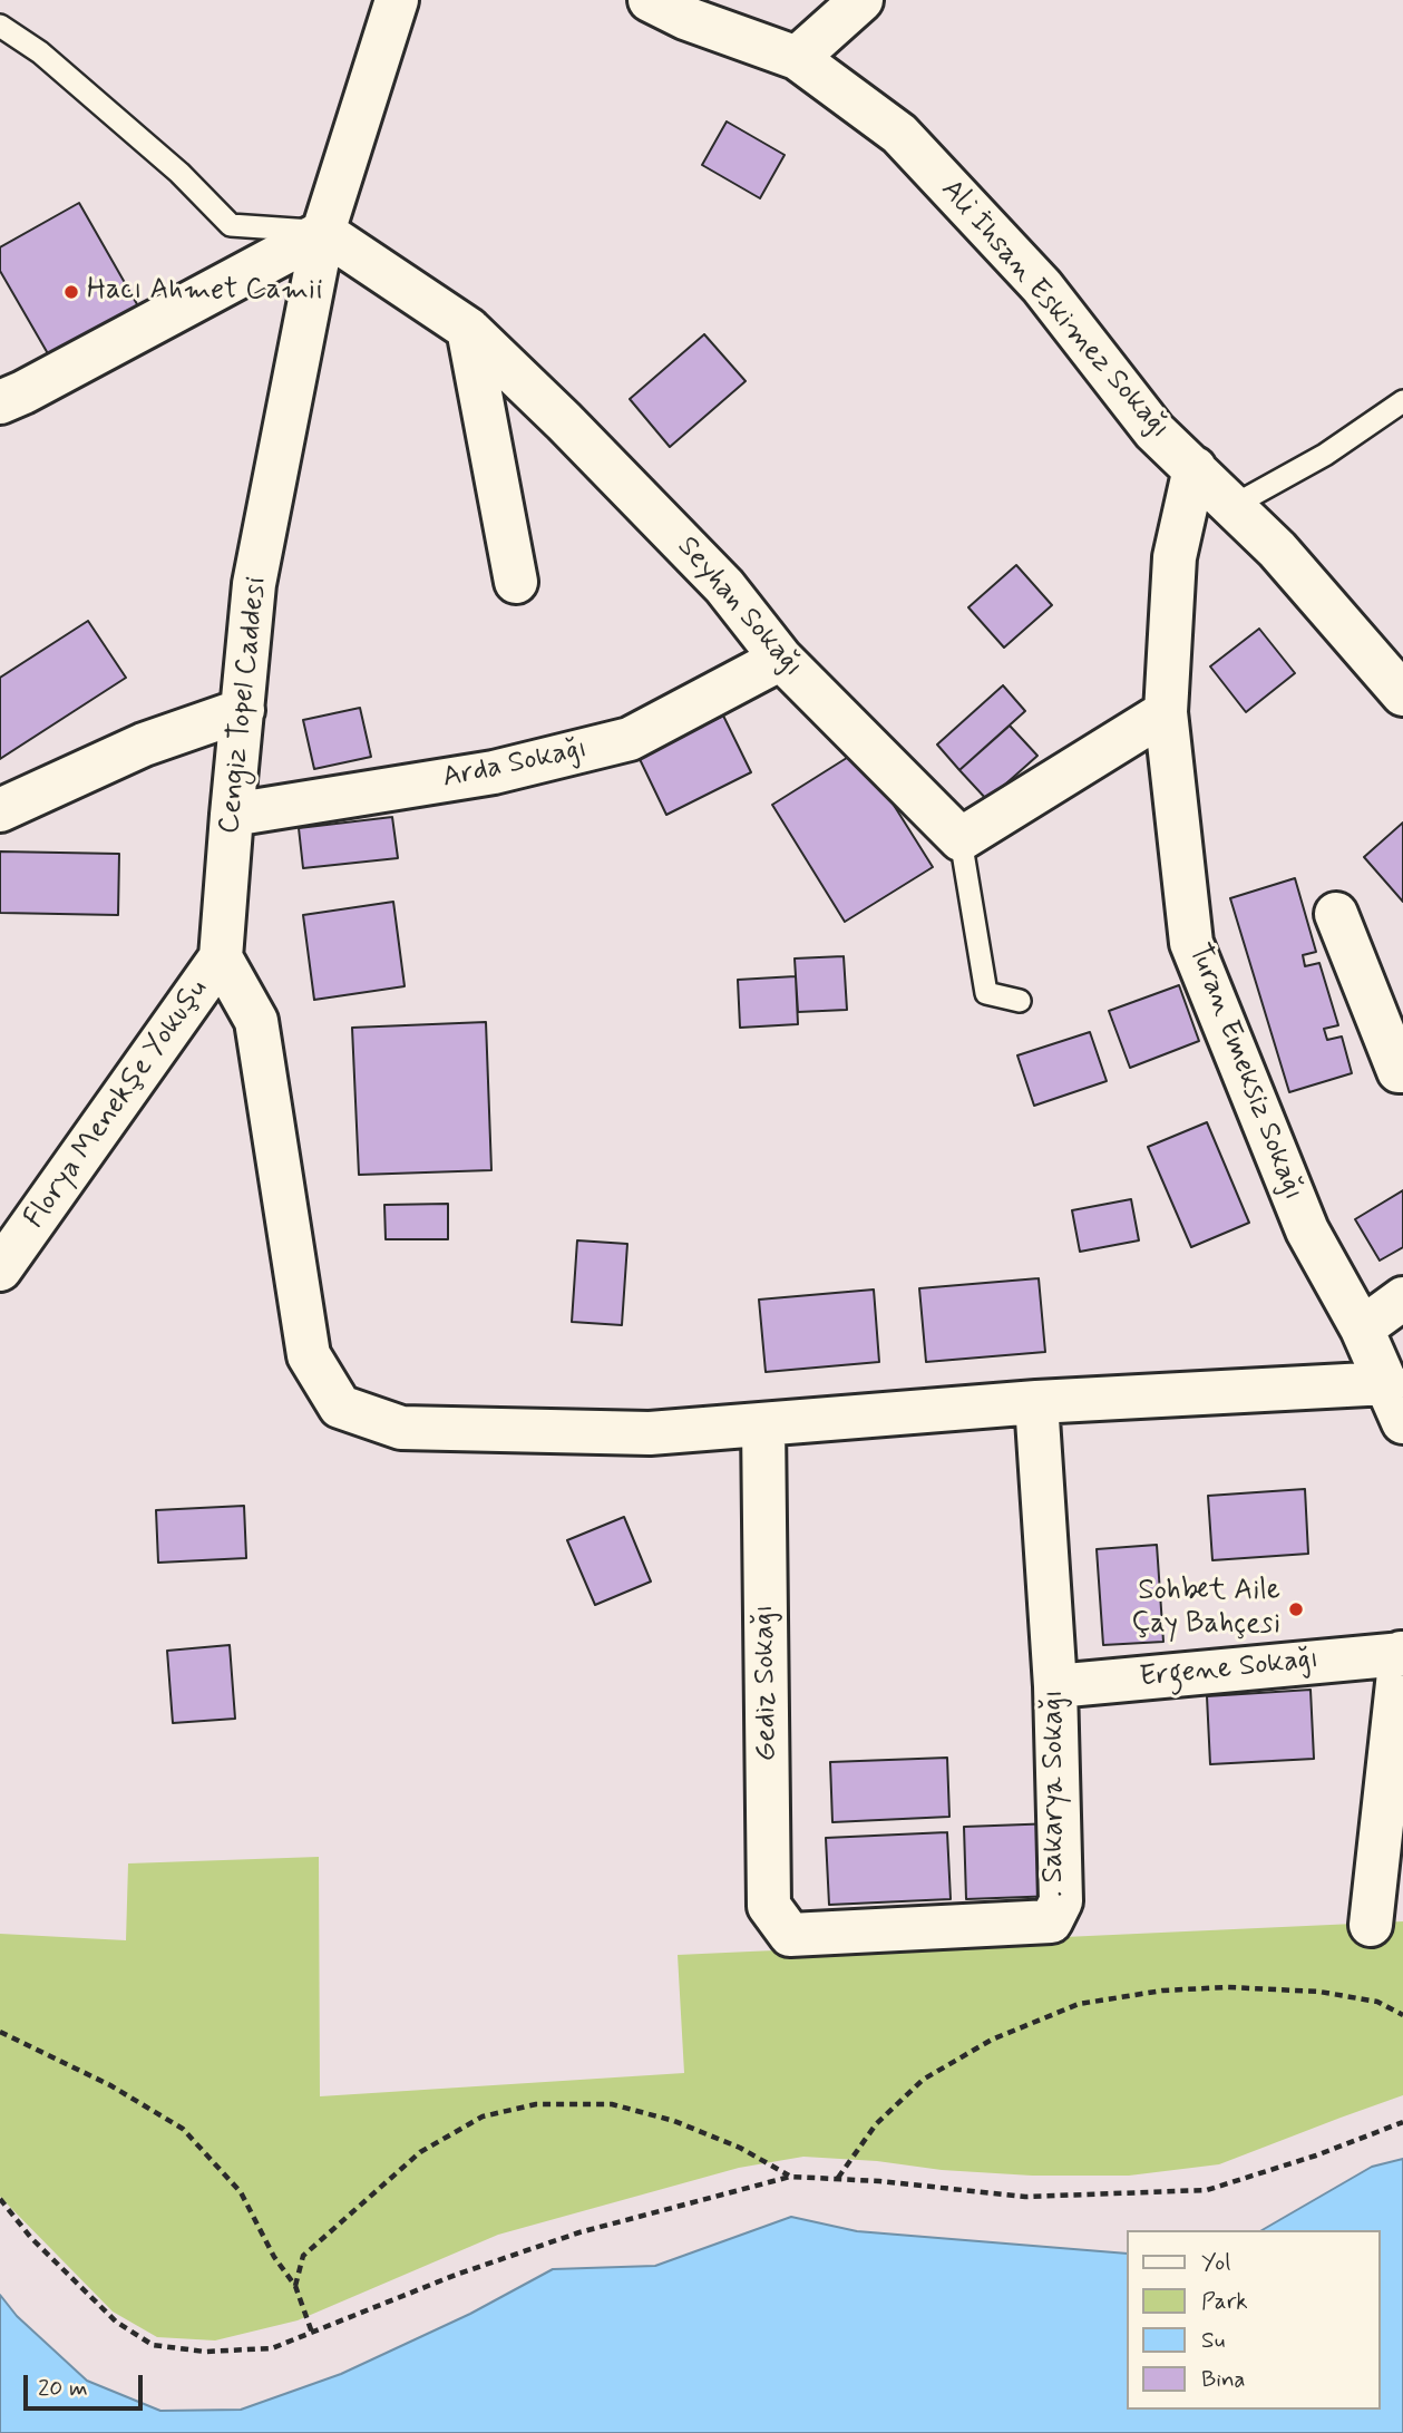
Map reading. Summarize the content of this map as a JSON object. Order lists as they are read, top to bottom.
{
  "streets": {
    "street": [
      "Ali İhsan Eskimez Sokağı",
      "Seyhan Sokağı",
      "Cengiz Topel Caddesi",
      "Arda Sokağı",
      "Turan Emeksiz Sokağı",
      "Florya Menekşe Yokuşu",
      "Ergene Sokağı",
      "Gediz Sokağı",
      ". Sakarya Sokağı"
    ]
  },
  "crossings": [
    ["Ali İhsan Eskimez Sokağı", "Turan Emeksiz Sokağı"],
    ["Seyhan Sokağı", "Cengiz Topel Caddesi"],
    ["Seyhan Sokağı", "Arda Sokağı"],
    ["Cengiz Topel Caddesi", "Arda Sokağı"],
    ["Cengiz Topel Caddesi", "Florya Menekşe Yokuşu"],
    ["Ergene Sokağı", ". Sakarya Sokağı"],
    ["Gediz Sokağı", ". Sakarya Sokağı"]
  ],
  "places": ["Hacı Ahmet Camii", "Sohbet Aile Çay Bahçesi"],
  "legend": [
    "Yol",
    "Park",
    "Su",
    "Bina"
  ],
  "scale_bar": "20 m"
}
